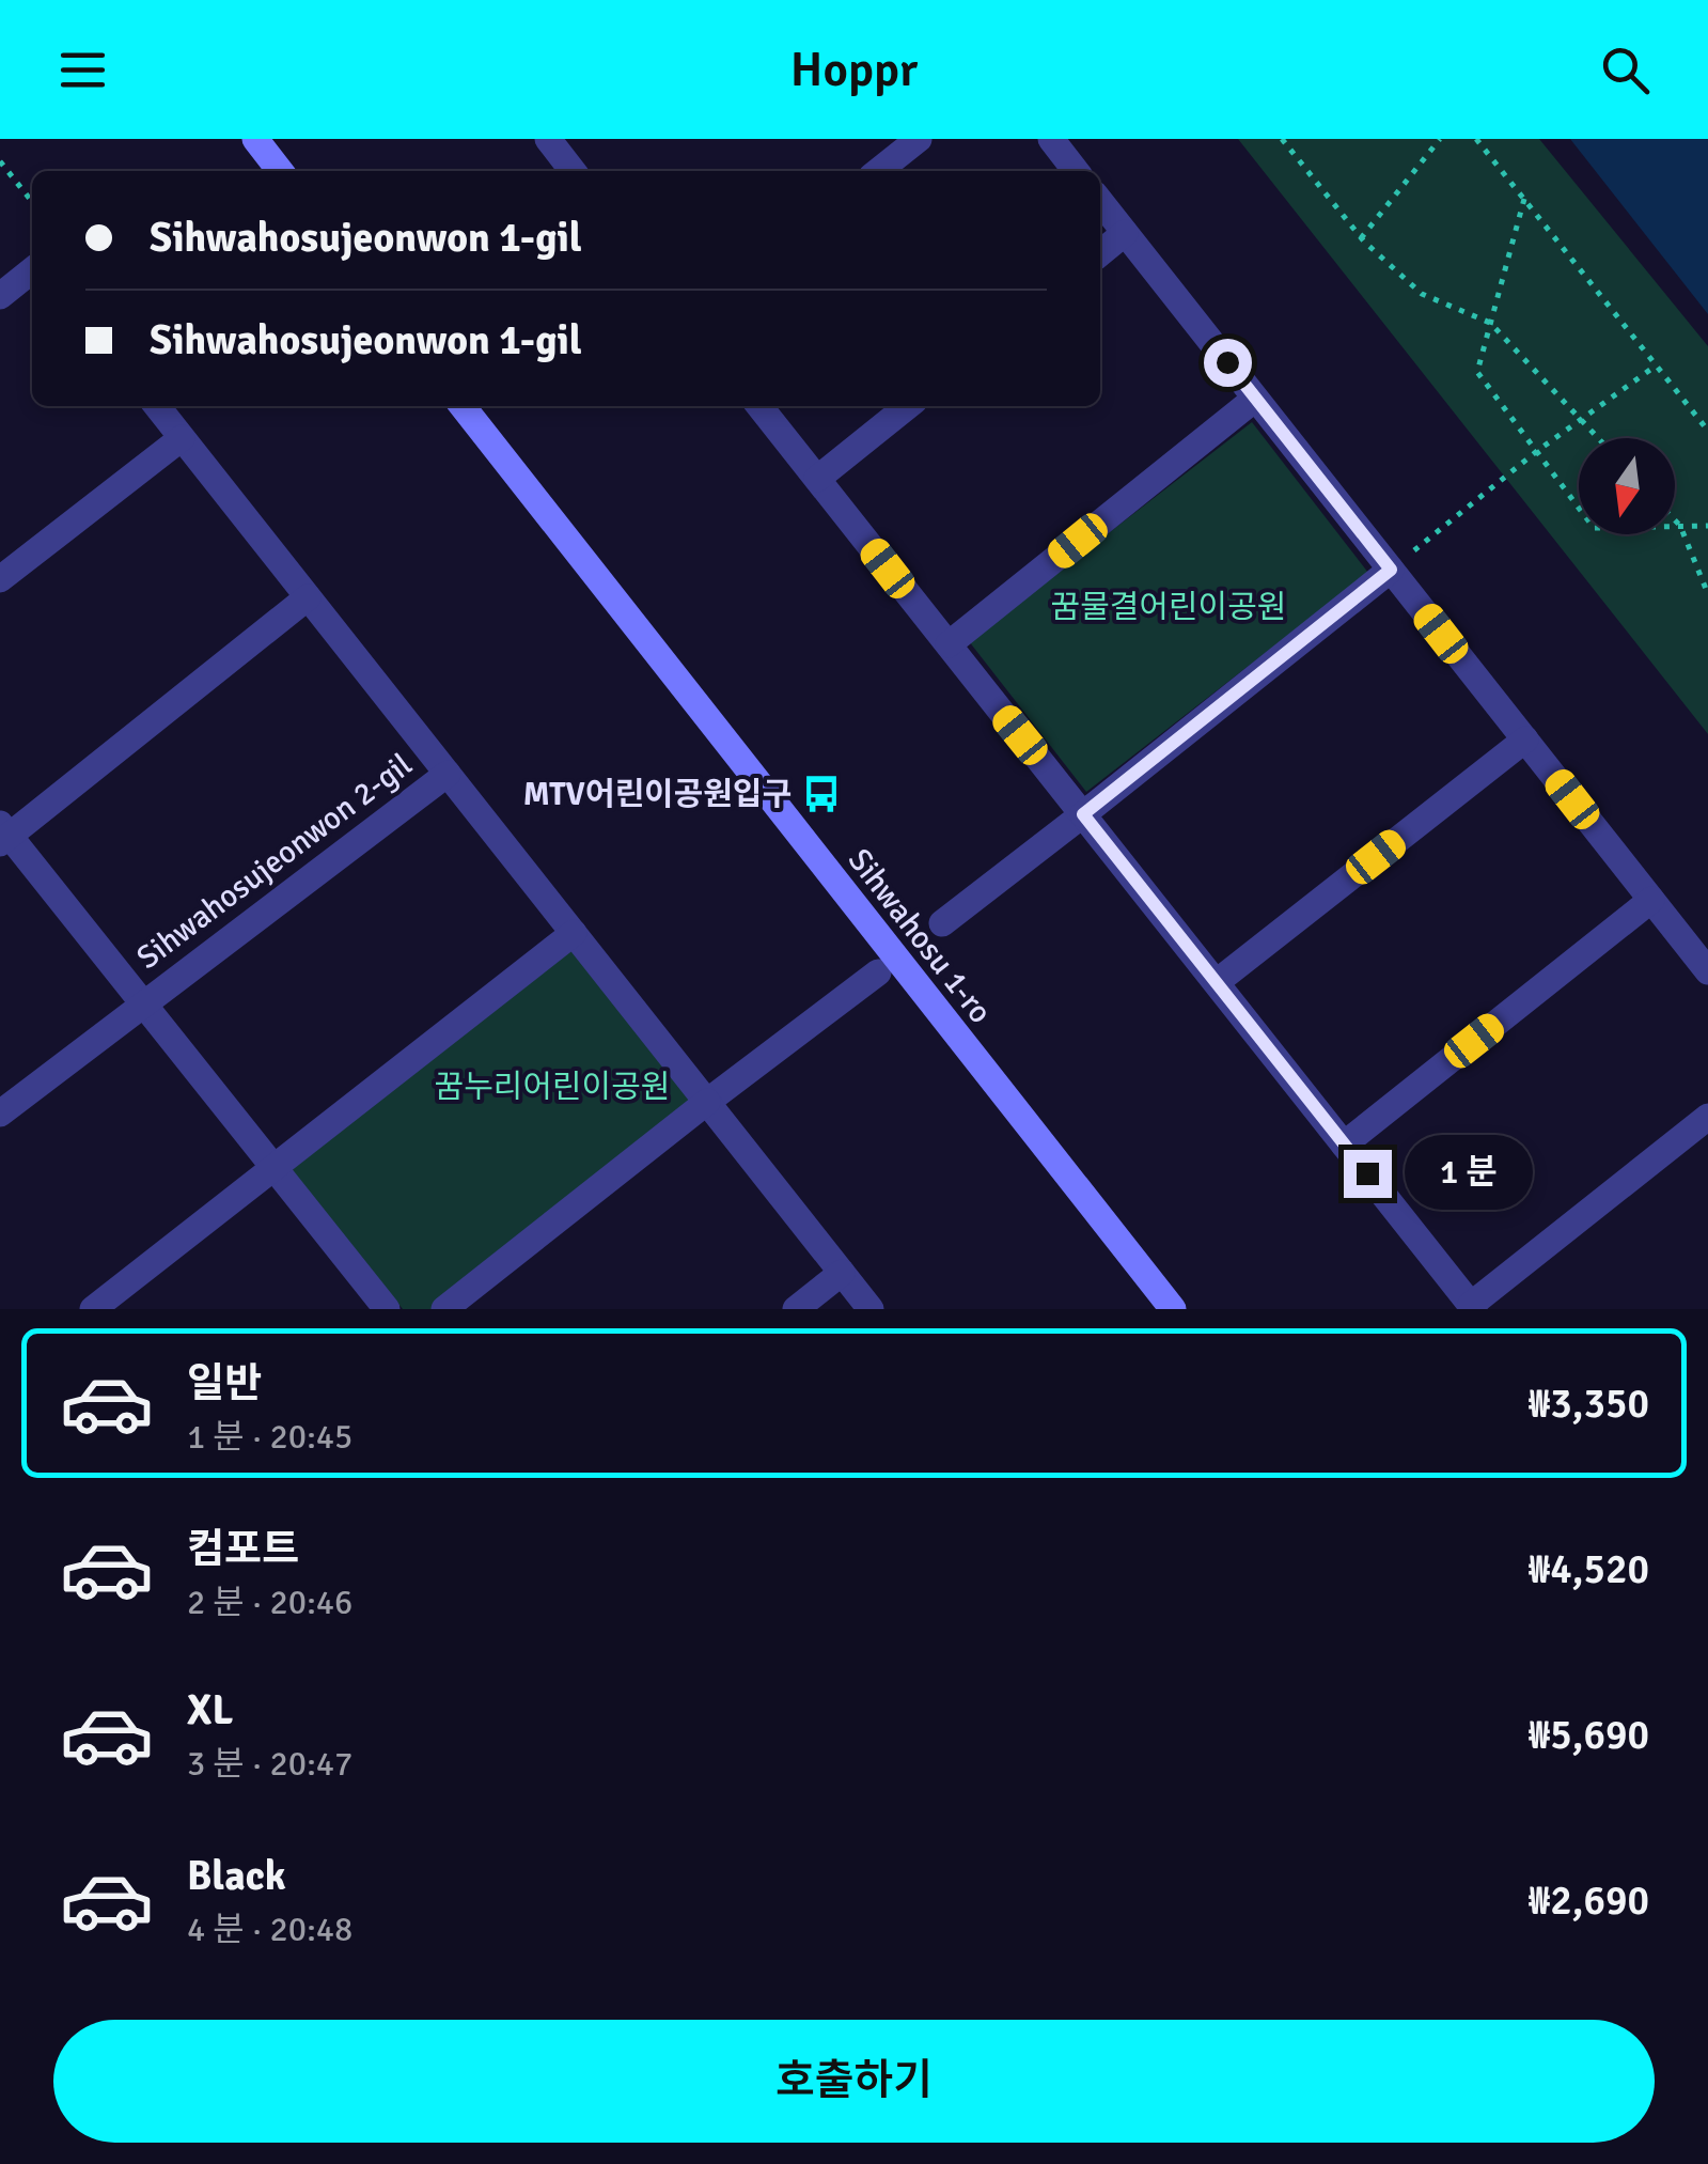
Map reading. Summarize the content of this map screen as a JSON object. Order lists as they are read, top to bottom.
{
  "streets": {
    "main road": ["Sihwahosu 1-ro"],
    "street": ["Sihwahosujeonwon 2-gil"]
  },
  "parks": ["꿈물결어린이공원", "꿈누리어린이공원"],
  "places": {
    "bus stop": ["MTV어린이공원입구"]
  },
  "north": "bottom",
  "page": {
    "header": "Hoppr",
    "banner": ["Sihwahosujeonwon 1-gil", "Sihwahosujeonwon 1-gil"],
    "bubble": "1 분",
    "list": [
      {
        "name": "일반",
        "note": "1 분 · 20:45",
        "value": "₩3,350"
      },
      {
        "name": "컴포트",
        "note": "2 분 · 20:46",
        "value": "₩4,520"
      },
      {
        "name": "XL",
        "note": "3 분 · 20:47",
        "value": "₩5,690"
      },
      {
        "name": "Black",
        "note": "4 분 · 20:48",
        "value": "₩2,690"
      }
    ],
    "buttons": "호출하기"
  }
}
